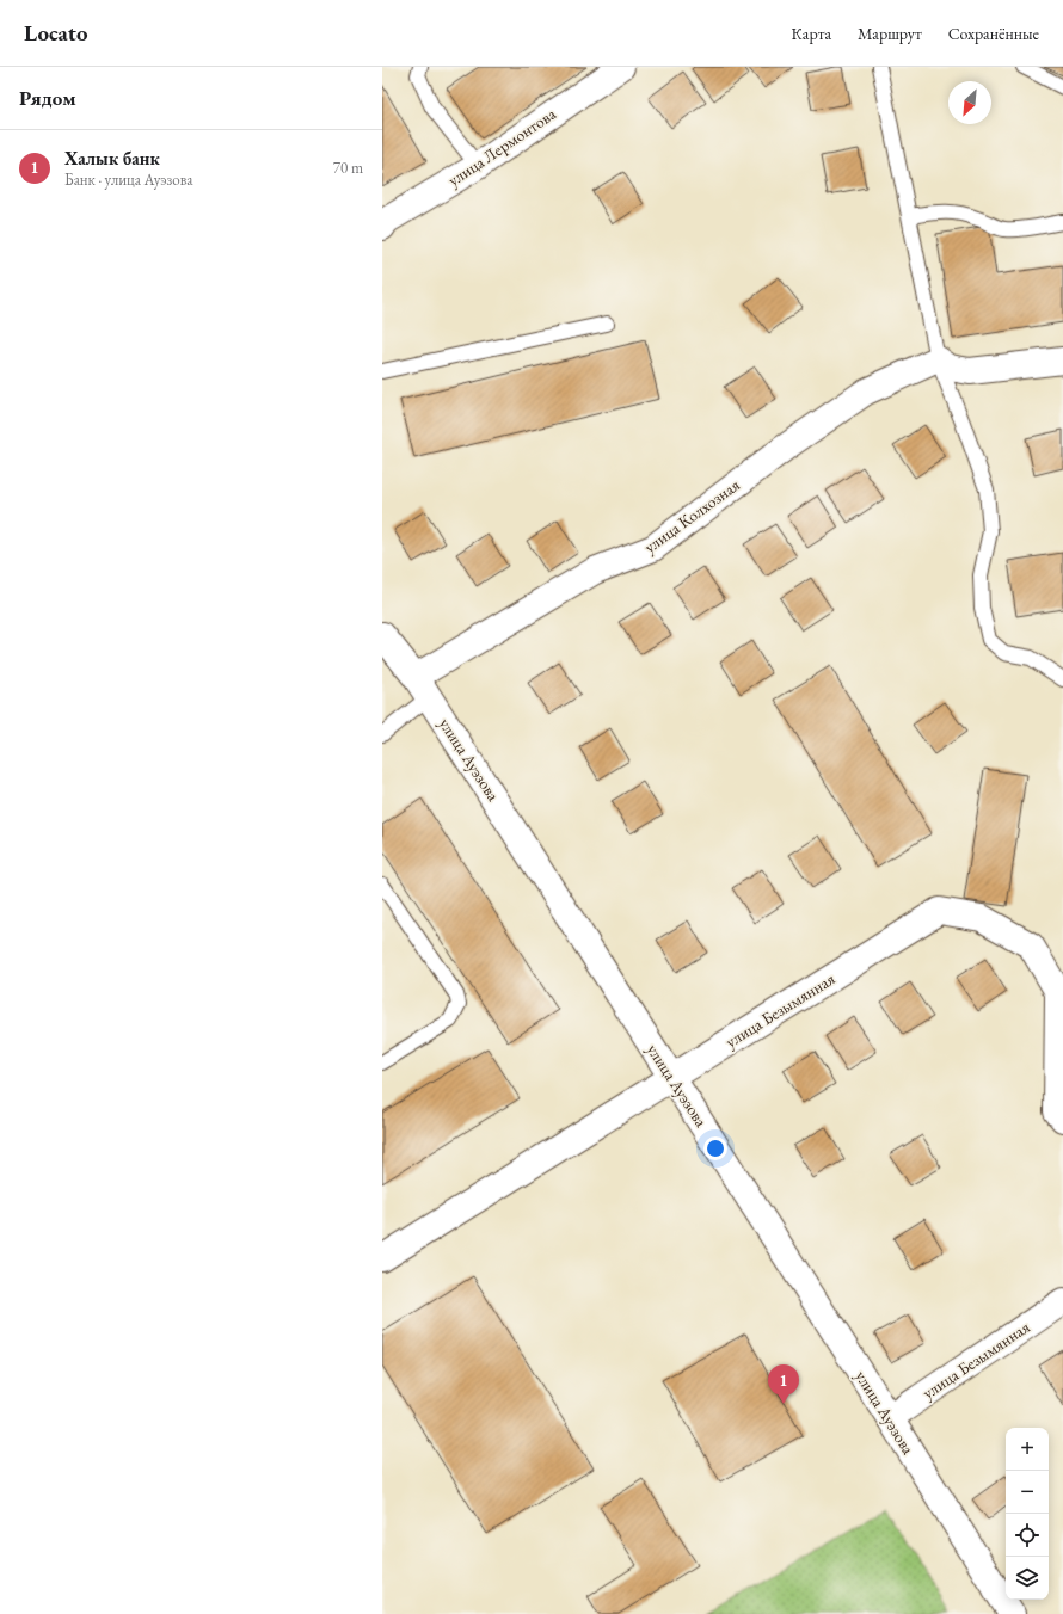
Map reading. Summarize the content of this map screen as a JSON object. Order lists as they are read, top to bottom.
{
  "streets": {
    "street": [
      "улица Лермонтова",
      "улица Колхозная",
      "улица Ауэзова",
      "улица Безымянная"
    ]
  },
  "crossings": [
    ["улица Колхозная", "улица Ауэзова"],
    ["улица Ауэзова", "улица Безымянная"]
  ],
  "north": "bottom left",
  "page": {
    "header": "Locato",
    "nav": ["Карта", "Маршрут", "Сохранённые"],
    "heading": "Рядом",
    "list": [
      {
        "mark": "1",
        "name": "Халык банк",
        "note": "Банк · улица Ауэзова",
        "value": "70 m"
      }
    ],
    "pins": "1",
    "map_buttons": ["+", "−"]
  }
}
